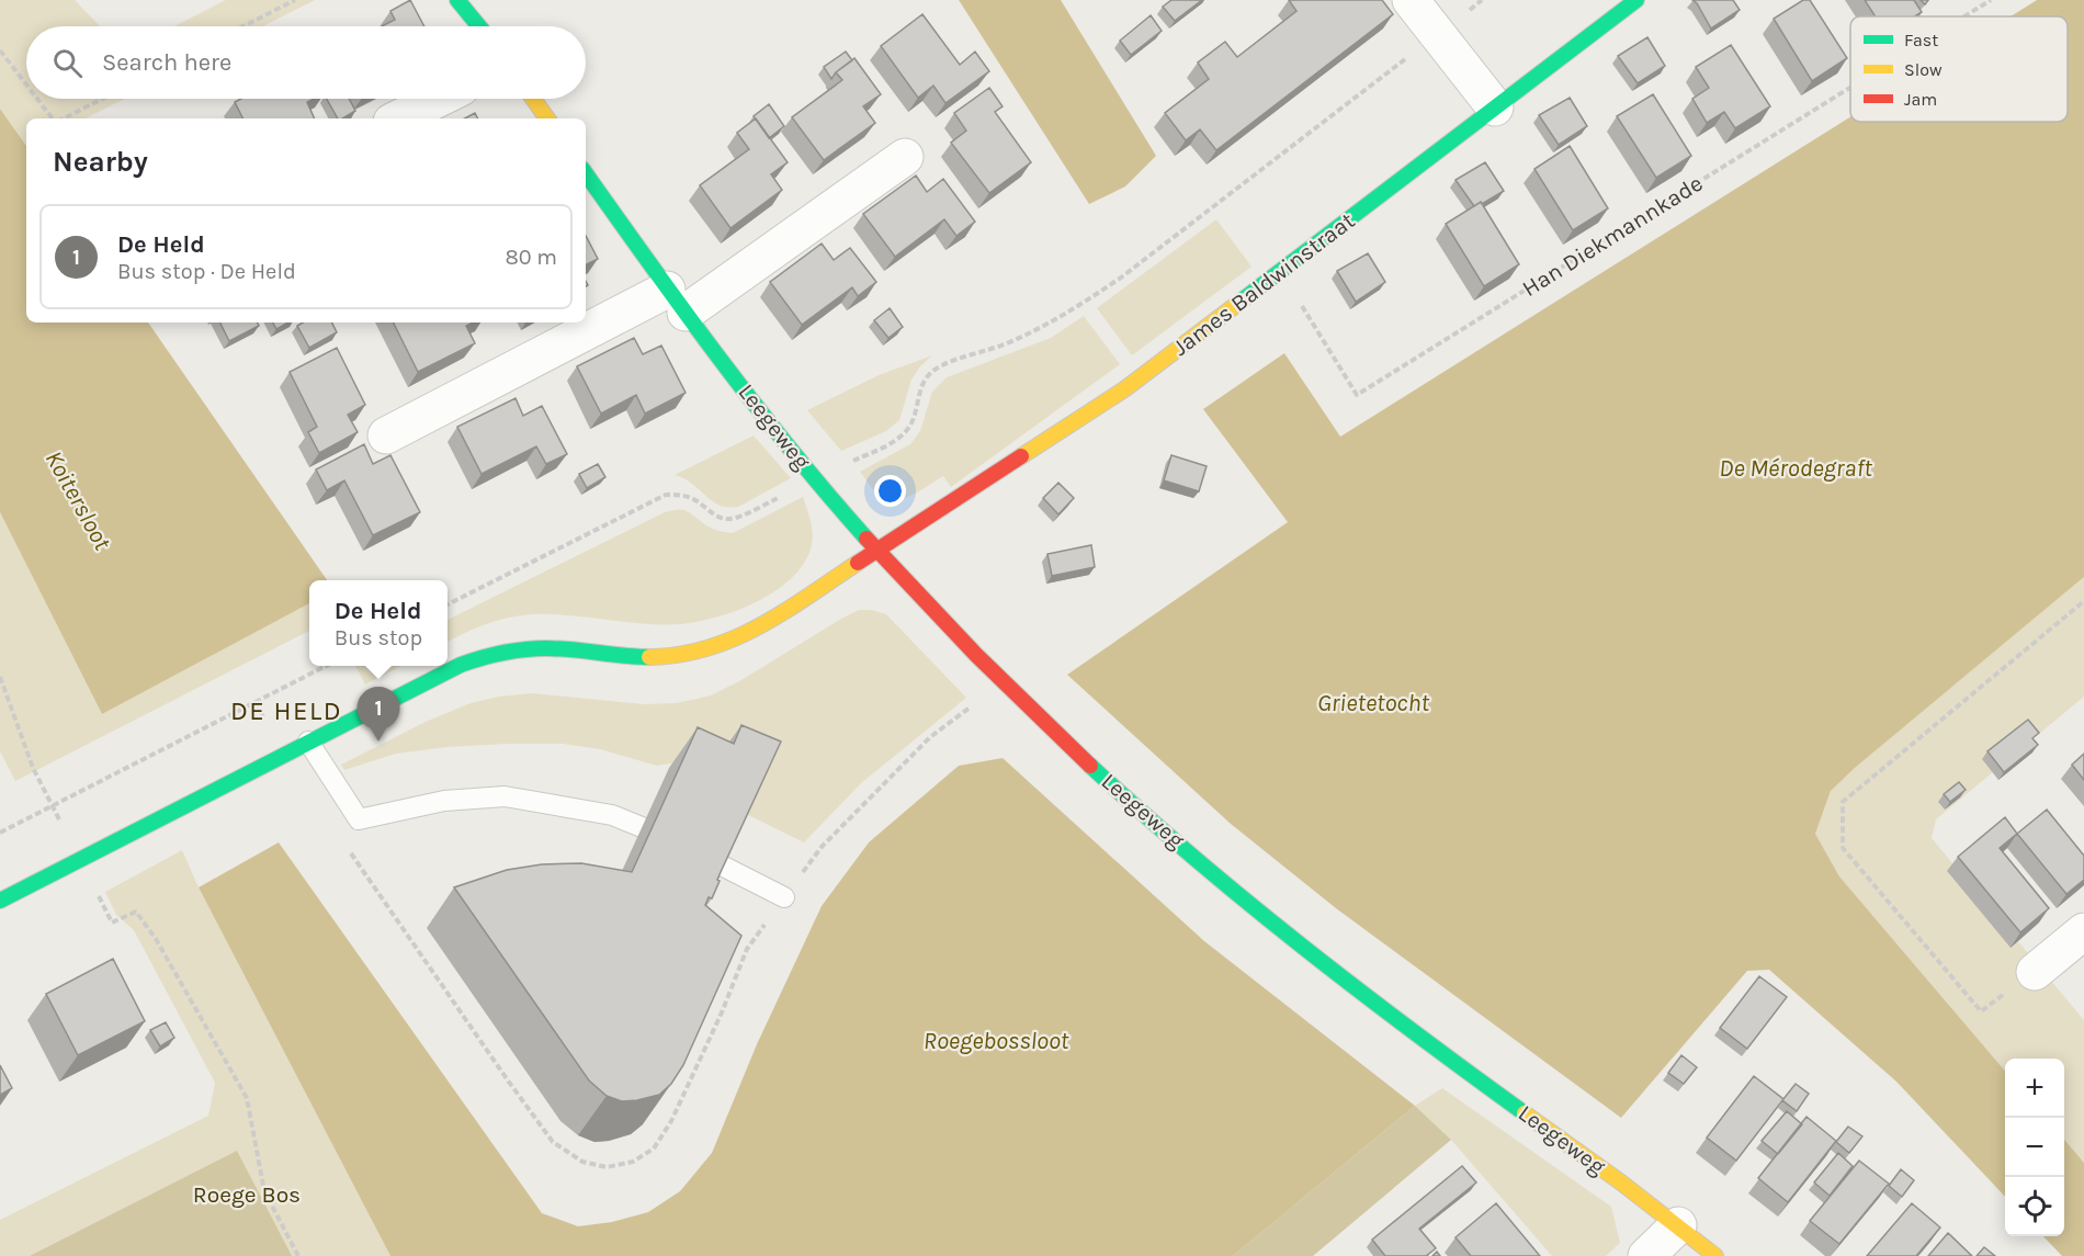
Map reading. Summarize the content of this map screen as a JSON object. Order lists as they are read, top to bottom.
{
  "streets": {
    "street": ["James Baldwinstraat", "Leegeweg"],
    "path": ["Han Diekmannkade"]
  },
  "crossings": [
    ["Han Diekmannkade", "James Baldwinstraat"],
    ["James Baldwinstraat", "Leegeweg"]
  ],
  "districts": ["DE HELD"],
  "water": [
    "De Mérodegraft",
    "Koitersloot",
    "Grietetocht",
    "Roegebossloot"
  ],
  "parks": ["Roege Bos"],
  "legend": ["Fast", "Slow", "Jam"],
  "page": {
    "search": "Search here",
    "heading": "Nearby",
    "list": [
      {
        "mark": "1",
        "name": "De Held",
        "note": "Bus stop · De Held",
        "value": "80 m"
      }
    ],
    "popup": ["De Held", "Bus stop"],
    "pins": "1",
    "map_buttons": ["+", "−"]
  }
}
